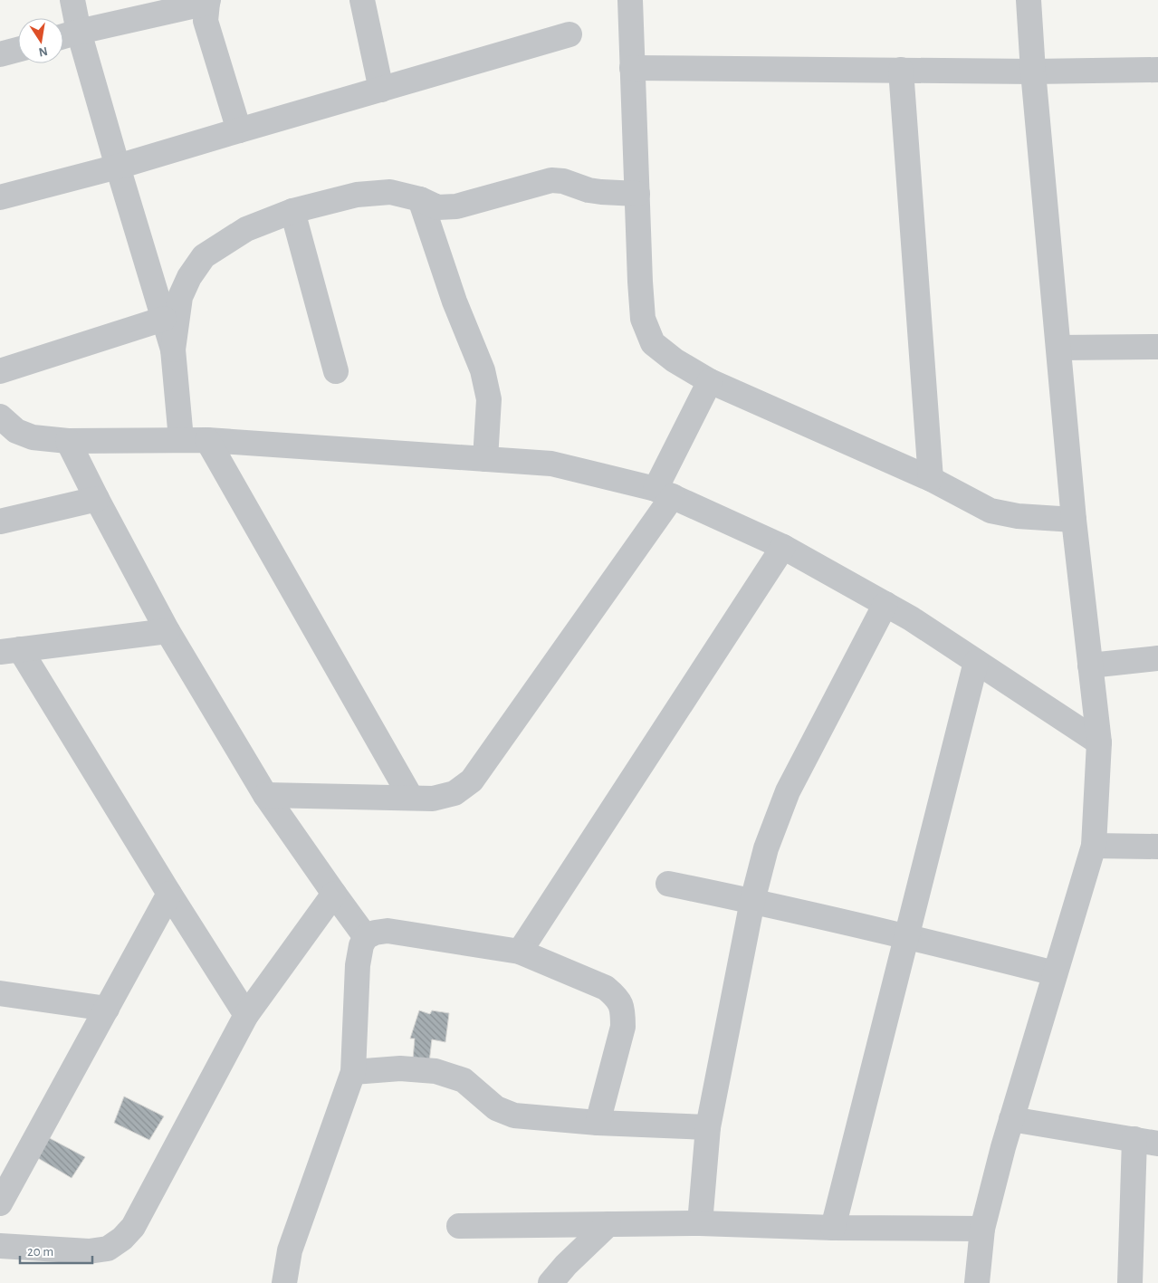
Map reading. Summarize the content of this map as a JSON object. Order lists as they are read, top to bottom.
{
  "scale_bar": "20 m",
  "north": "bottom"
}
